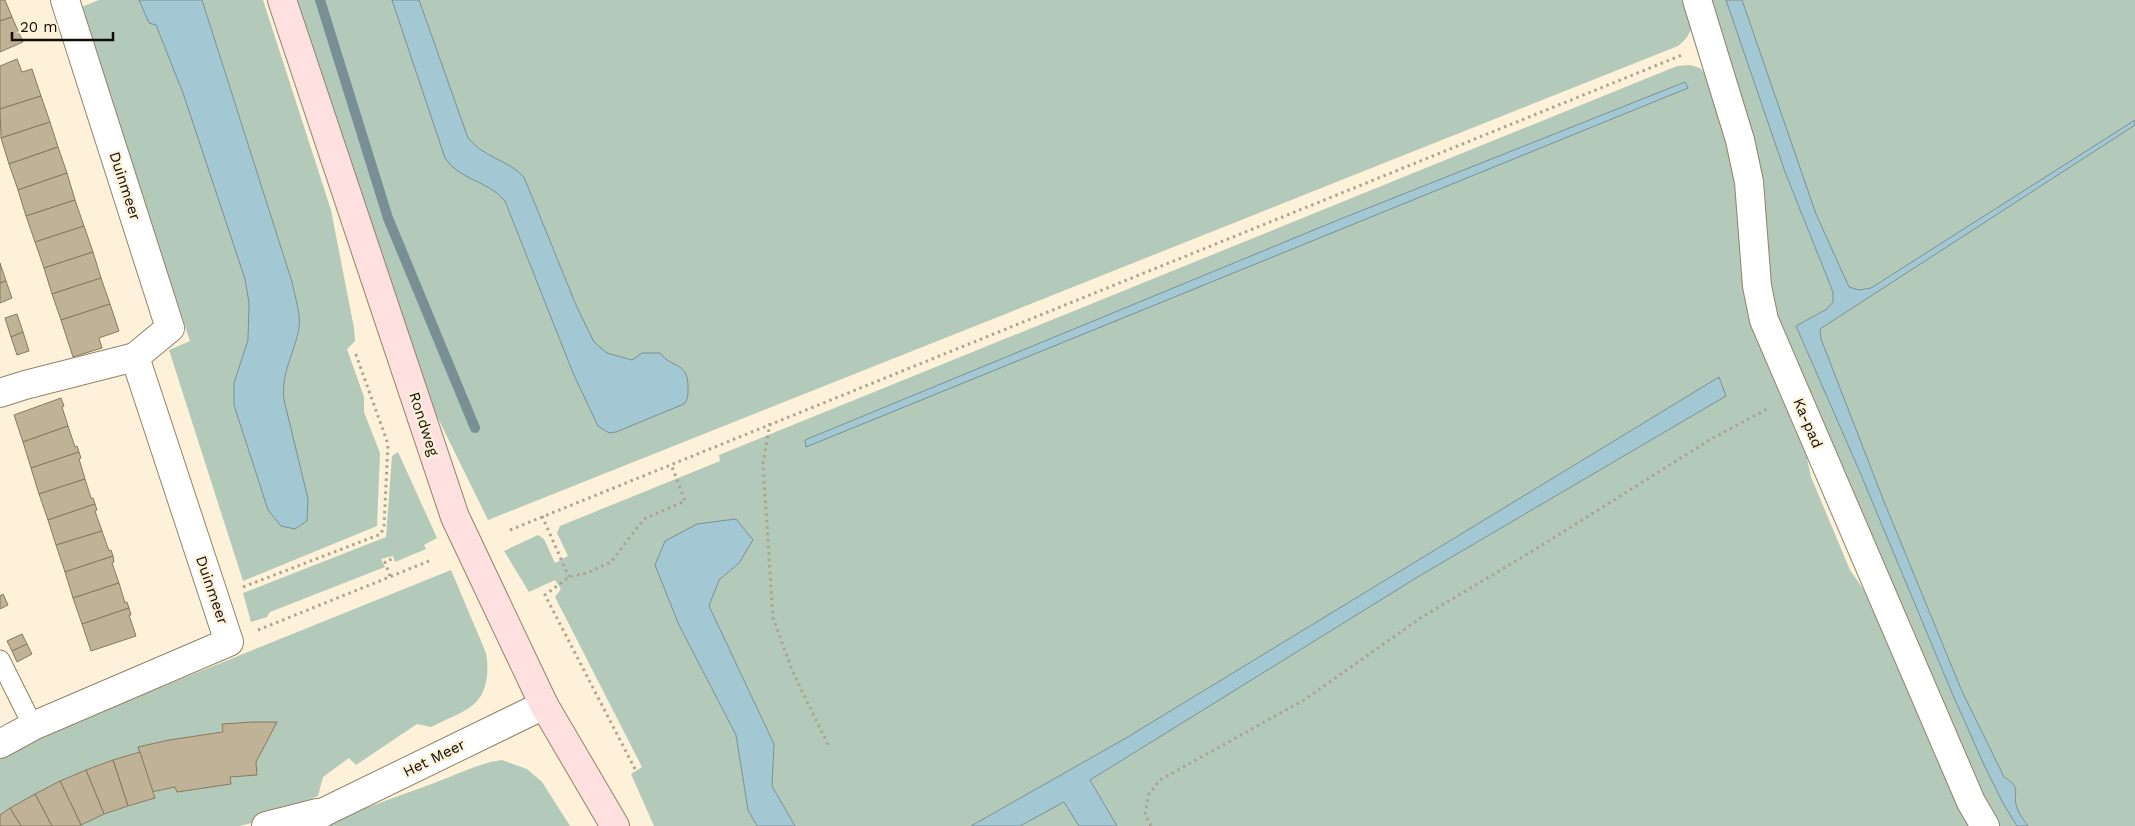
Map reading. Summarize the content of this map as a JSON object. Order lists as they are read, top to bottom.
{
  "streets": {
    "main road": ["Rondweg"],
    "street": ["Duinmeer", "Ka-pad", "Het Meer"]
  },
  "crossings": [
    ["Rondweg", "Het Meer"]
  ],
  "scale_bar": "20 m"
}
